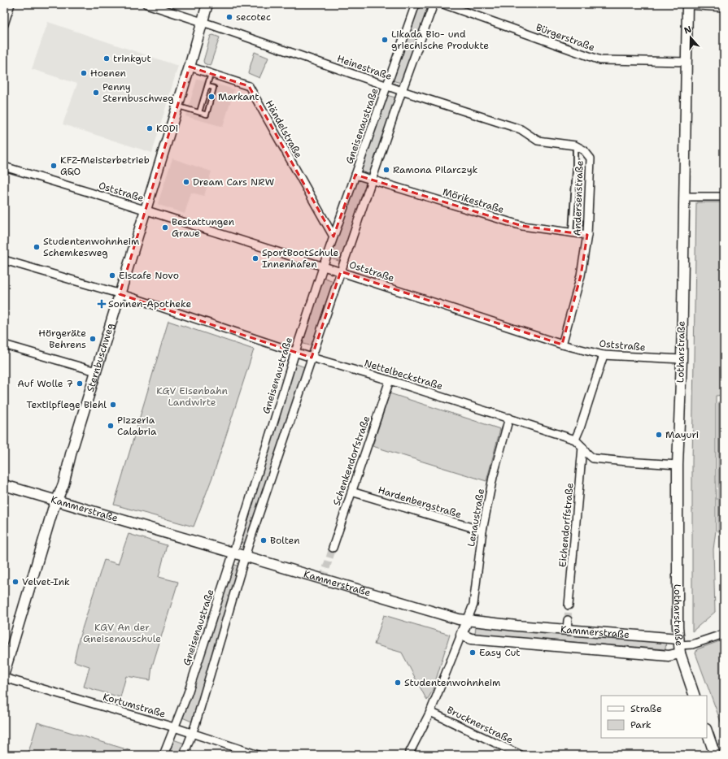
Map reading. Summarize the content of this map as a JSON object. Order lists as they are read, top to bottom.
{
  "streets": {
    "street": [
      "Bürgerstraße",
      "Heinestraße",
      "Gneisenaustraße",
      "Händelstraße",
      "Oststraße",
      "Andersenstraße",
      "Mörikestraße",
      "Lotharstraße",
      "Sternbuschweg",
      "Nettelbeckstraße",
      "Schenkendorfstraße",
      "Hardenbergstraße",
      "Kammerstraße",
      "Lenaustraße",
      "Eichendorffstraße",
      "Kortumstraße",
      "Brucknerstraße"
    ]
  },
  "crossings": [
    ["Bürgerstraße", "Lotharstraße"],
    ["Heinestraße", "Gneisenaustraße"],
    ["Heinestraße", "Andersenstraße"],
    ["Heinestraße", "Sternbuschweg"],
    ["Gneisenaustraße", "Händelstraße"],
    ["Gneisenaustraße", "Oststraße"],
    ["Gneisenaustraße", "Mörikestraße"],
    ["Gneisenaustraße", "Nettelbeckstraße"],
    ["Gneisenaustraße", "Kammerstraße"],
    ["Gneisenaustraße", "Kortumstraße"],
    ["Händelstraße", "Sternbuschweg"],
    ["Oststraße", "Andersenstraße"],
    ["Oststraße", "Lotharstraße"],
    ["Oststraße", "Sternbuschweg"],
    ["Andersenstraße", "Mörikestraße"],
    ["Lotharstraße", "Nettelbeckstraße"],
    ["Lotharstraße", "Kammerstraße"],
    ["Sternbuschweg", "Nettelbeckstraße"],
    ["Sternbuschweg", "Kammerstraße"],
    ["Nettelbeckstraße", "Schenkendorfstraße"],
    ["Nettelbeckstraße", "Lenaustraße"],
    ["Nettelbeckstraße", "Eichendorffstraße"],
    ["Schenkendorfstraße", "Hardenbergstraße"],
    ["Hardenbergstraße", "Lenaustraße"],
    ["Kammerstraße", "Lenaustraße"]
  ],
  "parks": ["KGV Eisenbahn Landwirte", "KGV An der Gneisenauschule"],
  "places": {
    "other": [
      "secotec",
      "Likada Bio- und griechische Produkte",
      "trinkgut",
      "Hoenen",
      "Penny Sternbuschweg",
      "Markant",
      "KODi",
      "KFZ-Meisterbetrieb G&O",
      "Ramona Pilarczyk",
      "Dream Cars NRW",
      "Bestattungen Graue",
      "Studentenwohnheim Schemkesweg",
      "SportBootSchule Innenhafen",
      "Eiscafe Novo",
      "Hörgeräte Behrens",
      "Auf Wolle 7",
      "Textilpflege Biehl",
      "Pizzeria Calabria",
      "Mayuri",
      "Bolten",
      "Velvet-Ink",
      "Easy Cut",
      "Studentenwohnheim"
    ],
    "health": ["Sonnen-Apotheke"]
  },
  "legend": ["Straße", "Park"],
  "north": "top"
}
